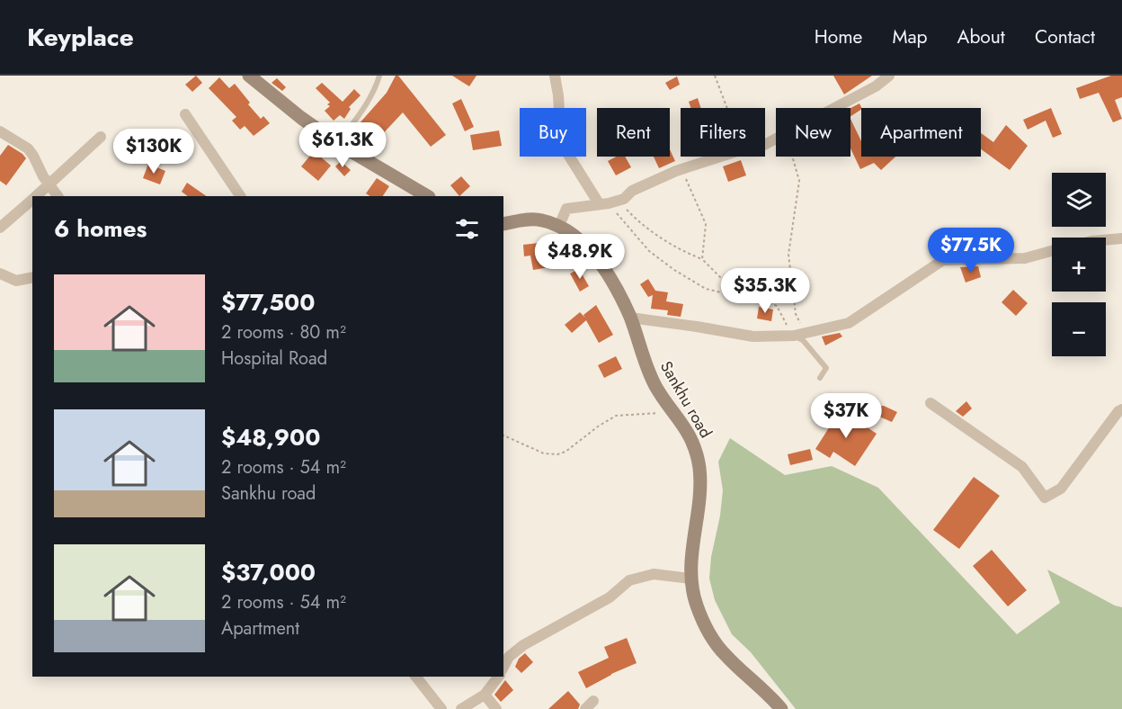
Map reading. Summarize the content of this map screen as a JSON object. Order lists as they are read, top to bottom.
{
  "streets": {
    "main road": ["Sankhu road"]
  },
  "page": {
    "header": "Keyplace",
    "nav": [
      "Home",
      "Map",
      "About",
      "Contact"
    ],
    "chip": [
      "Buy",
      "Rent",
      "Filters",
      "New",
      "Apartment"
    ],
    "price": [
      "$61.3K",
      "$130K",
      "$77.5K",
      "$48.9K",
      "$35.3K",
      "$37K"
    ],
    "map_buttons": ["+", "−"],
    "heading": "6 homes",
    "list": [
      {
        "name": "$77,500",
        "note": "2 rooms · 80 m² · Hospital Road"
      },
      {
        "name": "$48,900",
        "note": "2 rooms · 54 m² · Sankhu road"
      },
      {
        "name": "$37,000",
        "note": "2 rooms · 54 m² · Apartment"
      }
    ]
  }
}
